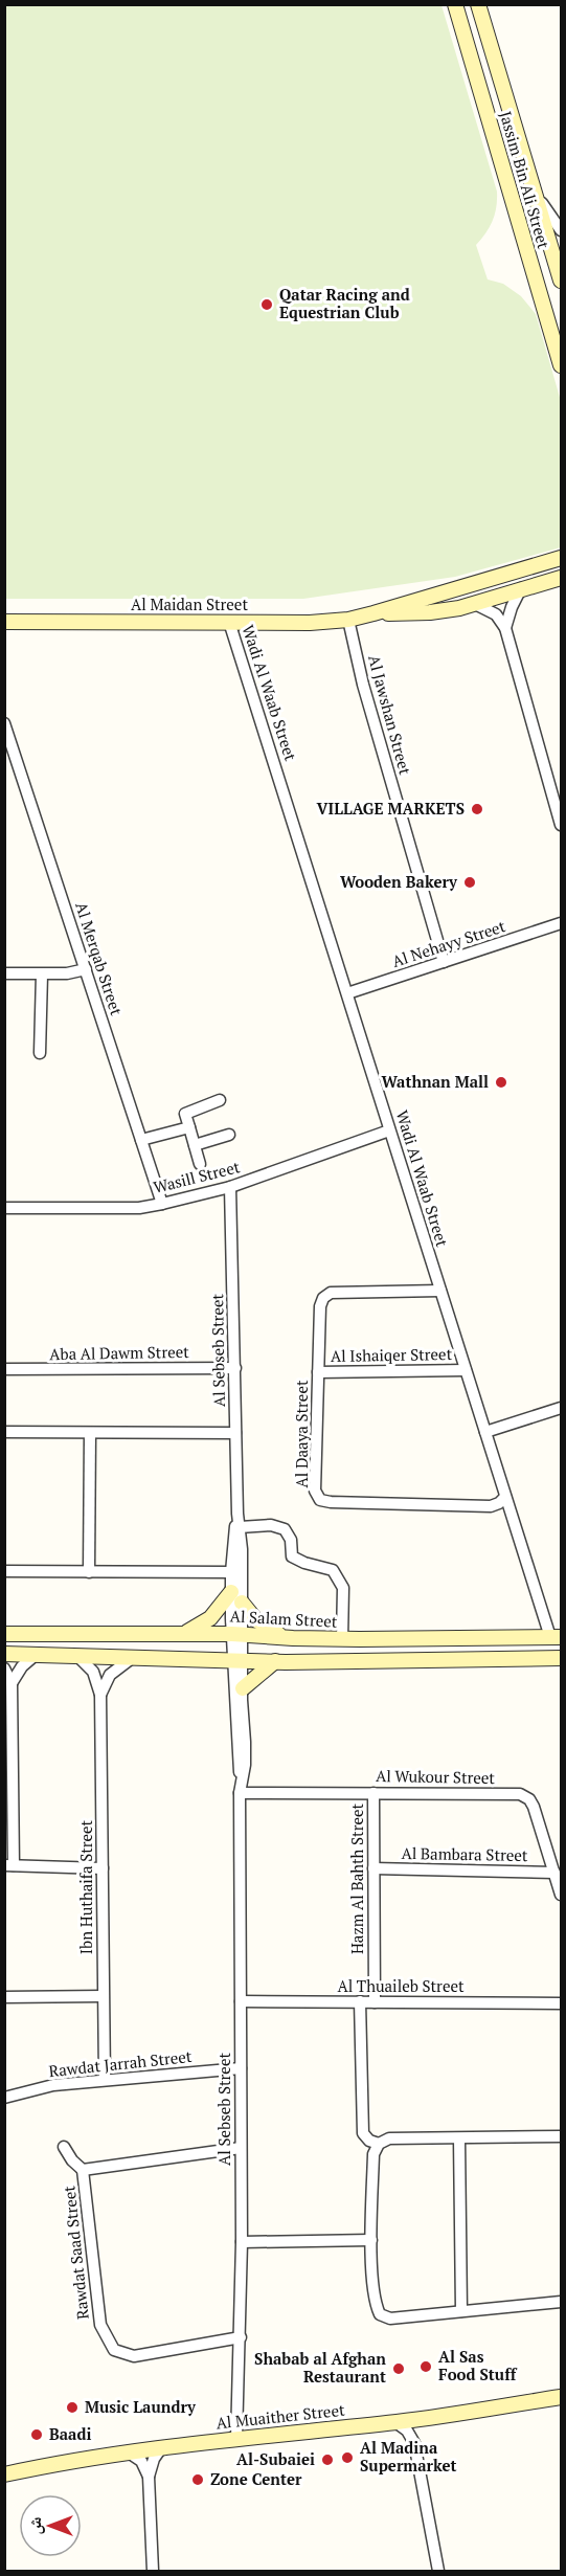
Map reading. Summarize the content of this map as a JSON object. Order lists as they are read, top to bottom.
{
  "streets": {
    "street": [
      "Jassim Bin Ali Street",
      "Al Maidan Street",
      "Wadi Al Waab Street",
      "Al Jawshan Street",
      "Al Nehayy Street",
      "Al Merqab Street",
      "Wasill Street",
      "Al Sebseb Street",
      "Aba Al Dawm Street",
      "Al Ishaiqer Street",
      "Al Daaya Street",
      "Al Salam Street",
      "Al Wukour Street",
      "Al Bambara Street",
      "Hazm Al Bahth Street",
      "Ibn Huthaifa Street",
      "Al Thuaileb Street",
      "Rawdat Jarrah Street",
      "Rawdat Saad Street",
      "Al Muaither Street"
    ]
  },
  "crossings": [
    ["Al Maidan Street", "Wadi Al Waab Street"],
    ["Al Maidan Street", "Al Jawshan Street"],
    ["Wadi Al Waab Street", "Al Nehayy Street"],
    ["Wadi Al Waab Street", "Wasill Street"],
    ["Wadi Al Waab Street", "Al Ishaiqer Street"],
    ["Wadi Al Waab Street", "Al Daaya Street"],
    ["Wadi Al Waab Street", "Al Salam Street"],
    ["Al Jawshan Street", "Al Nehayy Street"],
    ["Al Merqab Street", "Wasill Street"],
    ["Wasill Street", "Al Sebseb Street"],
    ["Al Sebseb Street", "Aba Al Dawm Street"],
    ["Al Sebseb Street", "Al Salam Street"],
    ["Al Sebseb Street", "Al Wukour Street"],
    ["Al Sebseb Street", "Al Thuaileb Street"],
    ["Al Sebseb Street", "Rawdat Jarrah Street"],
    ["Al Sebseb Street", "Rawdat Saad Street"],
    ["Al Sebseb Street", "Al Muaither Street"],
    ["Al Ishaiqer Street", "Al Daaya Street"],
    ["Al Wukour Street", "Al Bambara Street"],
    ["Al Wukour Street", "Hazm Al Bahth Street"],
    ["Al Bambara Street", "Hazm Al Bahth Street"],
    ["Hazm Al Bahth Street", "Al Thuaileb Street"],
    ["Ibn Huthaifa Street", "Rawdat Jarrah Street"]
  ],
  "places": [
    "Qatar Racing and Equestrian Club",
    "VILLAGE MARKETS",
    "Wooden Bakery",
    "Wathnan Mall",
    "Al Sas Food Stuff",
    "Shabab al Afghan Restaurant",
    "Music Laundry",
    "Baadi",
    "Al Madina Supermarket",
    "Al-Subaiei",
    "Zone Center"
  ],
  "north": "left"
}
